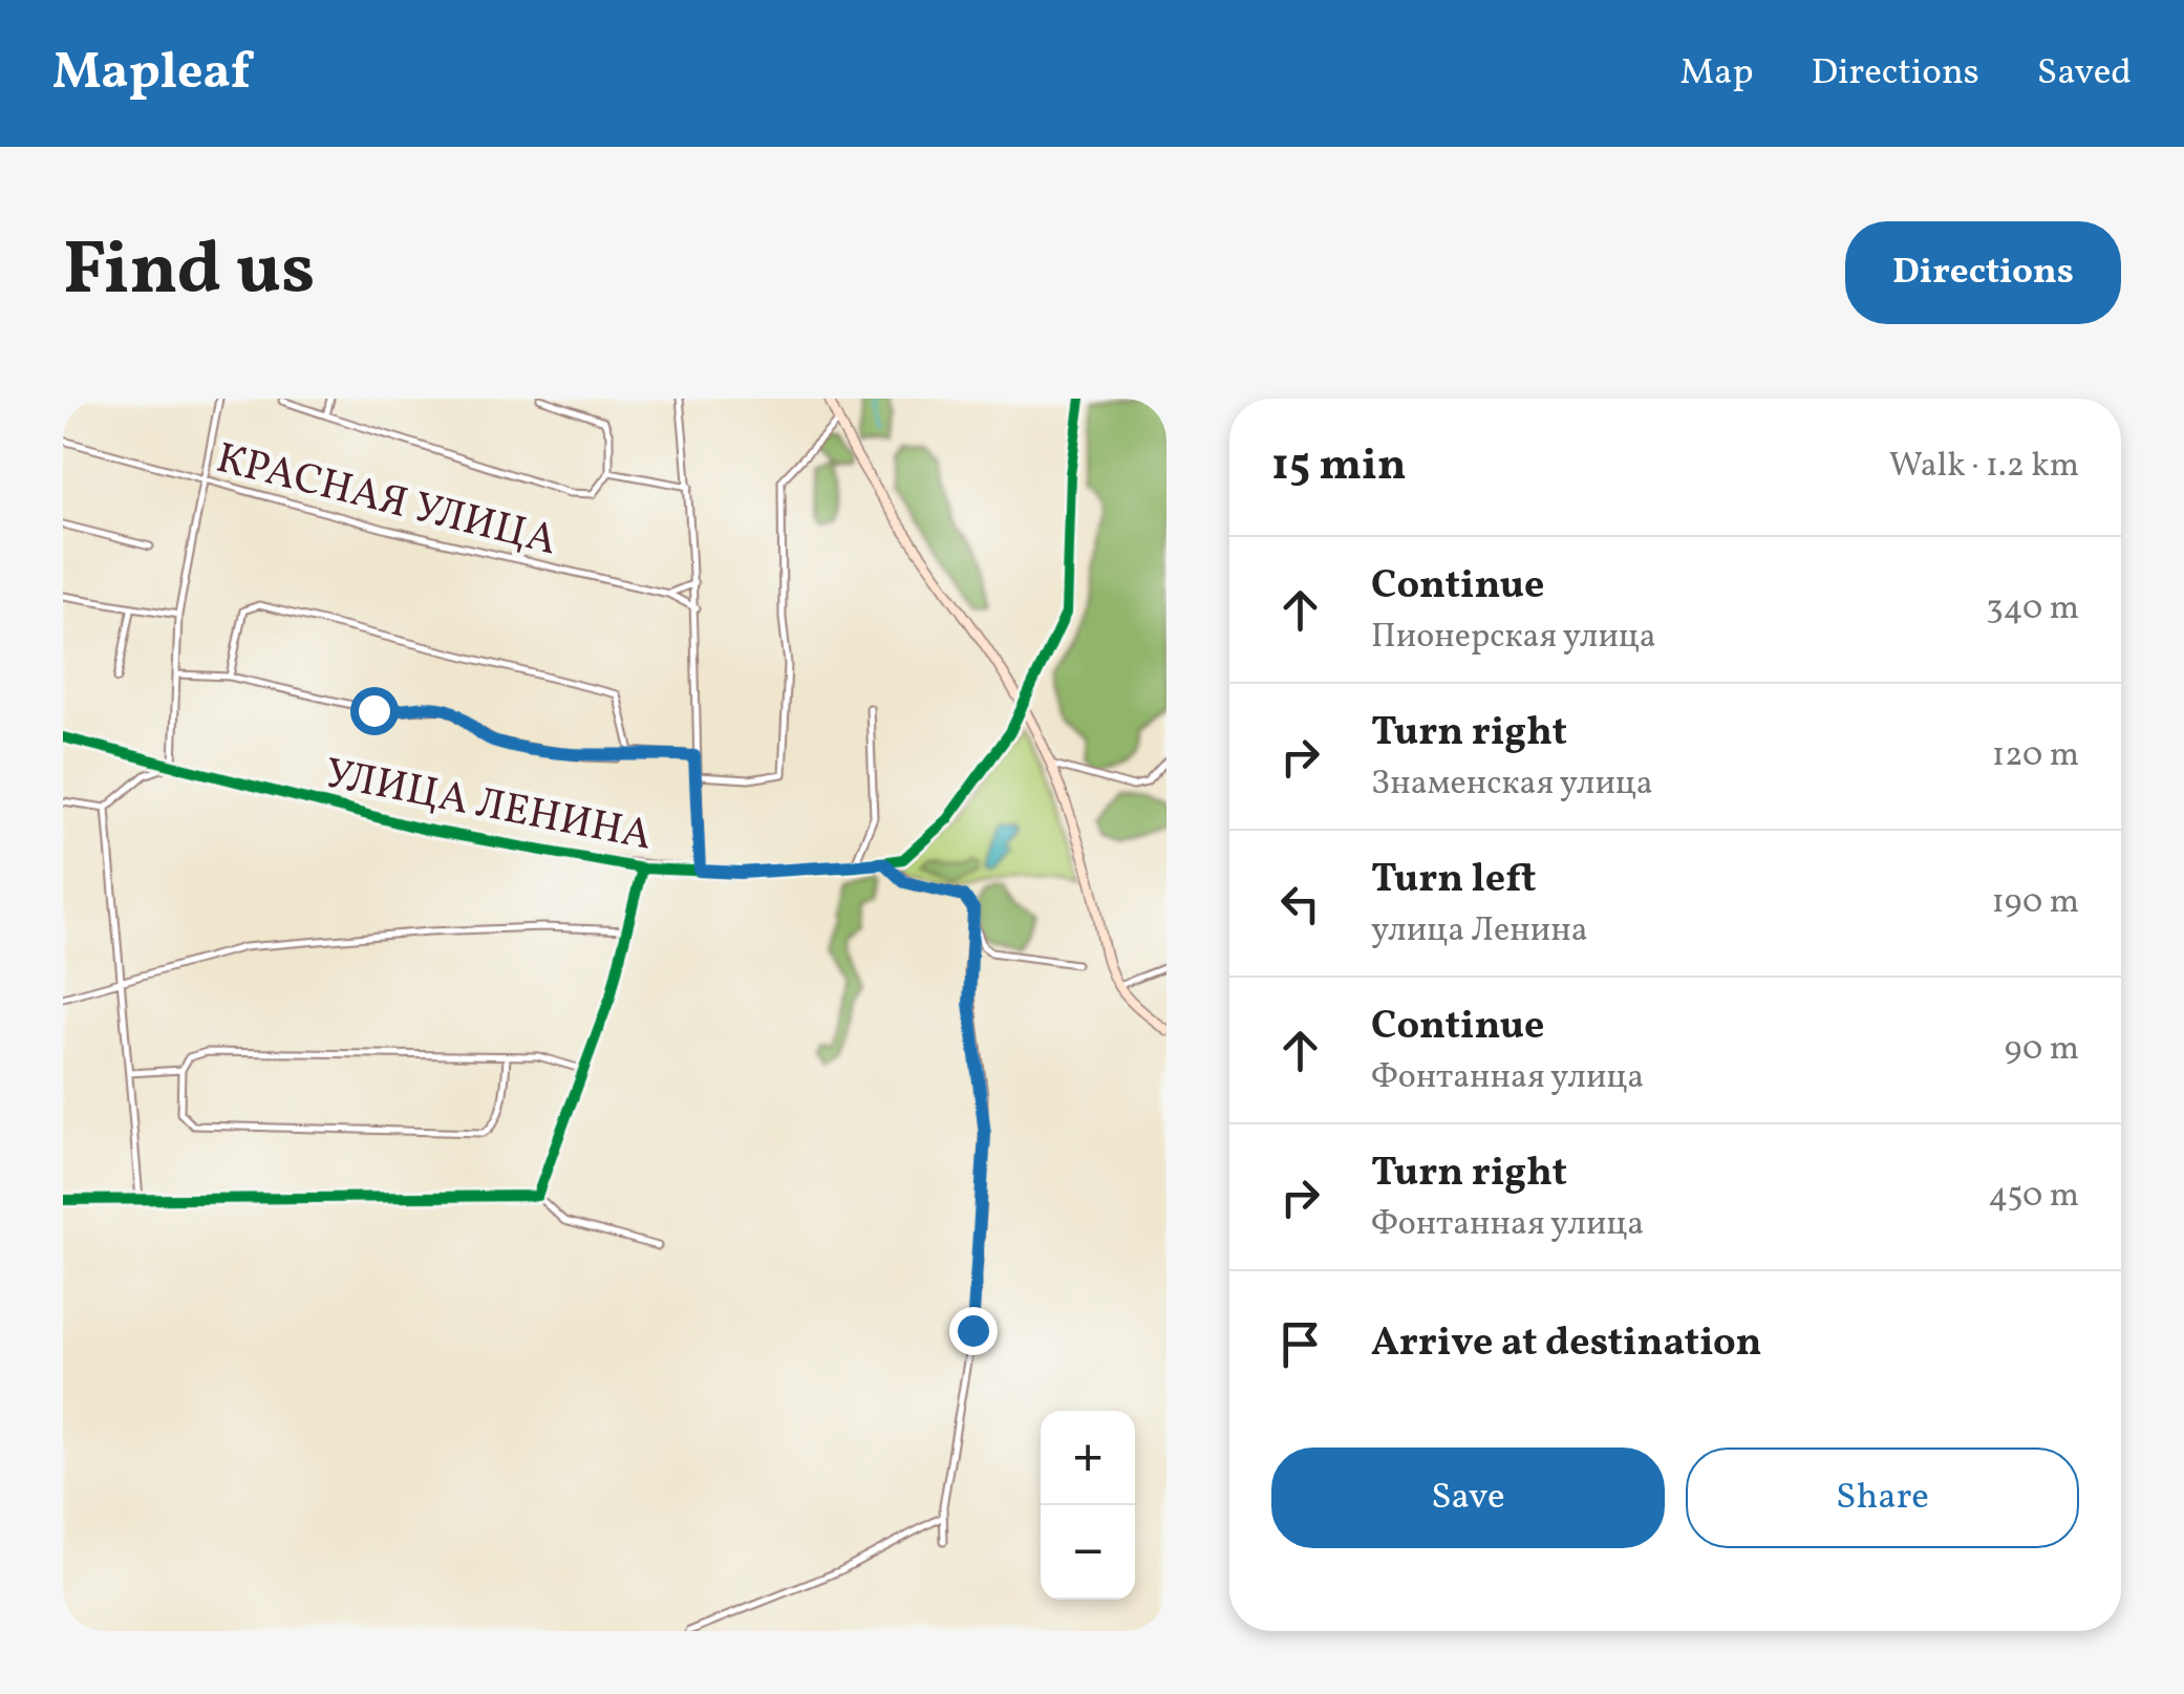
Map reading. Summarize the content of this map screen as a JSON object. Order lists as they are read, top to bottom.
{
  "streets": {
    "street": ["КРАСНАЯ УЛИЦА", "УЛИЦА ЛЕНИНА"]
  },
  "page": {
    "header": "Mapleaf",
    "nav": ["Map", "Directions", "Saved"],
    "title": "Find us",
    "buttons": [
      "Directions",
      ["Save", "Share"]
    ],
    "heading": ["15 min", "Walk · 1.2 km"],
    "list": [
      ["Continue", "Пионерская улица", "340 m"],
      ["Turn right", "Знаменская улица", "120 m"],
      ["Turn left", "улица Ленина", "190 m"],
      ["Continue", "Фонтанная улица", "90 m"],
      ["Turn right", "Фонтанная улица", "450 m"],
      "Arrive at destination"
    ],
    "map_buttons": ["+", "−"]
  }
}
